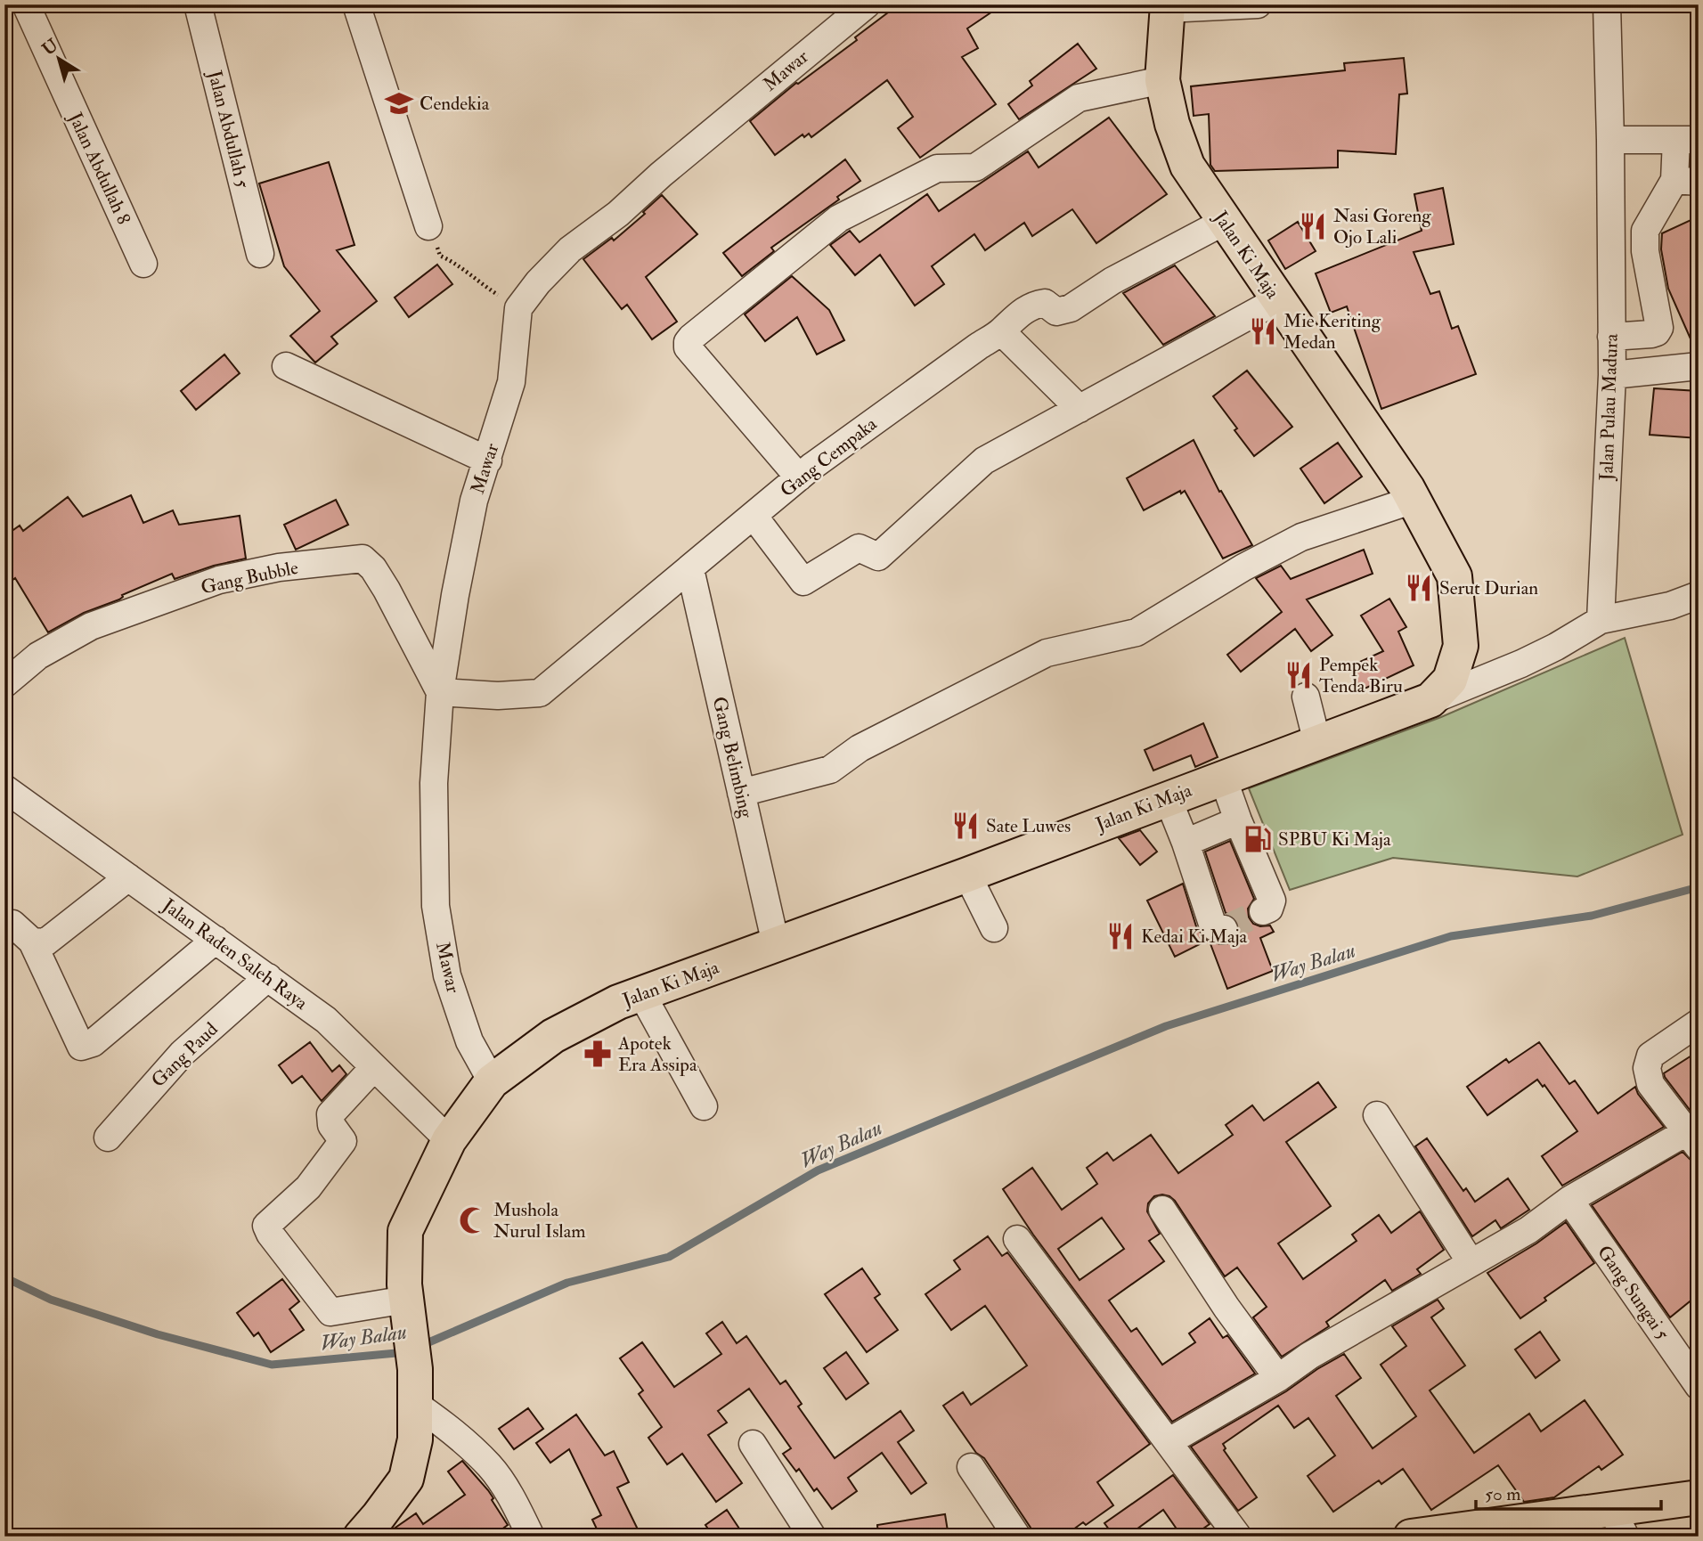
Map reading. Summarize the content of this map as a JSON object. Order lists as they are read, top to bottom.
{
  "streets": {
    "main road": ["Jalan Ki Maja"],
    "street": [
      "Mawar",
      "Jalan Abdullah 5",
      "Jalan Abdullah 8",
      "Jalan Pulau Madura",
      "Gang Cempaka",
      "Gang Bubble",
      "Gang Belimbing",
      "Jalan Raden Saleh Raya",
      "Gang Paud",
      "Gang Sungai 5"
    ]
  },
  "crossings": [
    ["Mawar", "Jalan Ki Maja"],
    ["Mawar", "Gang Cempaka"],
    ["Mawar", "Gang Bubble"],
    ["Jalan Ki Maja", "Gang Cempaka"],
    ["Jalan Ki Maja", "Gang Belimbing"],
    ["Jalan Ki Maja", "Jalan Raden Saleh Raya"],
    ["Gang Cempaka", "Gang Bubble"],
    ["Gang Cempaka", "Gang Belimbing"],
    ["Jalan Raden Saleh Raya", "Gang Paud"]
  ],
  "water": ["Way Balau"],
  "places": {
    "school or university": ["Cendekia"],
    "restaurant": [
      "Nasi Goreng Ojo Lali",
      "Mie Keriting Medan",
      "Serut Durian",
      "Pempek Tenda Biru",
      "Sate Luwes",
      "Kedai Ki Maja"
    ],
    "fuel station": ["SPBU Ki Maja"],
    "pharmacy": ["Apotek Era Assipa"],
    "mosque": ["Mushola Nurul Islam"]
  },
  "scale_bar": "50 m",
  "north": "top left"
}
